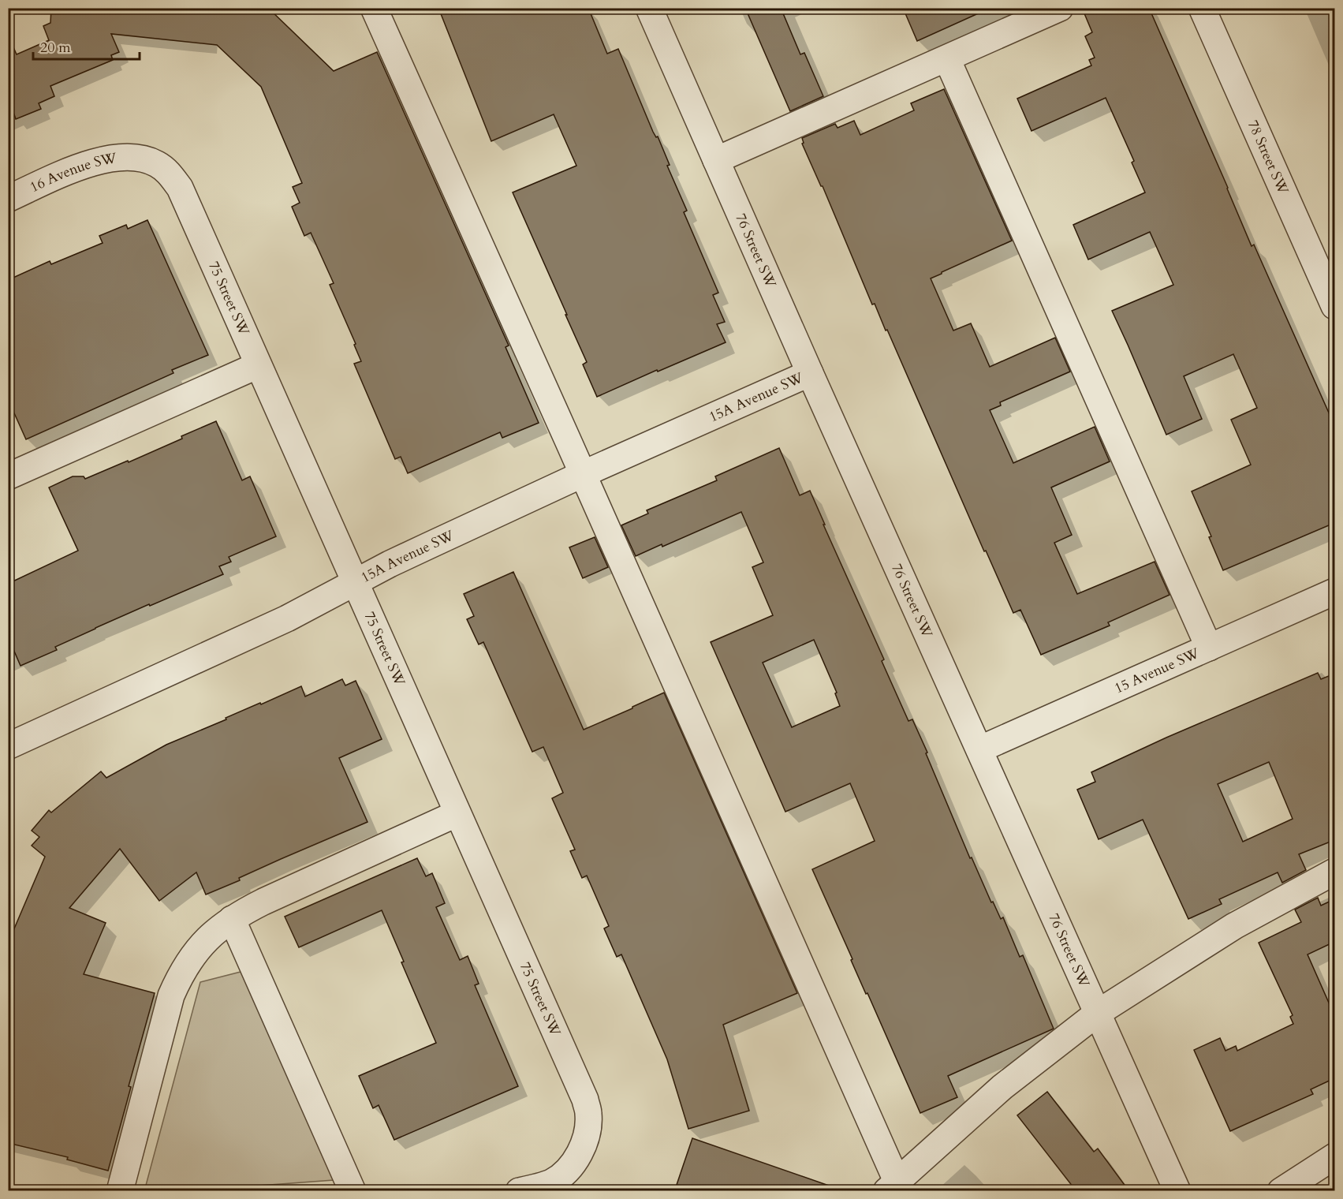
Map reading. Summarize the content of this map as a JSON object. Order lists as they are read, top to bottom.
{
  "streets": {
    "street": [
      "78 Street SW",
      "16 Avenue SW",
      "76 Street SW",
      "75 Street SW",
      "15A Avenue SW",
      "15 Avenue SW"
    ]
  },
  "crossings": [
    ["16 Avenue SW", "75 Street SW"],
    ["76 Street SW", "15A Avenue SW"],
    ["76 Street SW", "15 Avenue SW"],
    ["75 Street SW", "15A Avenue SW"]
  ],
  "scale_bar": "20 m"
}
